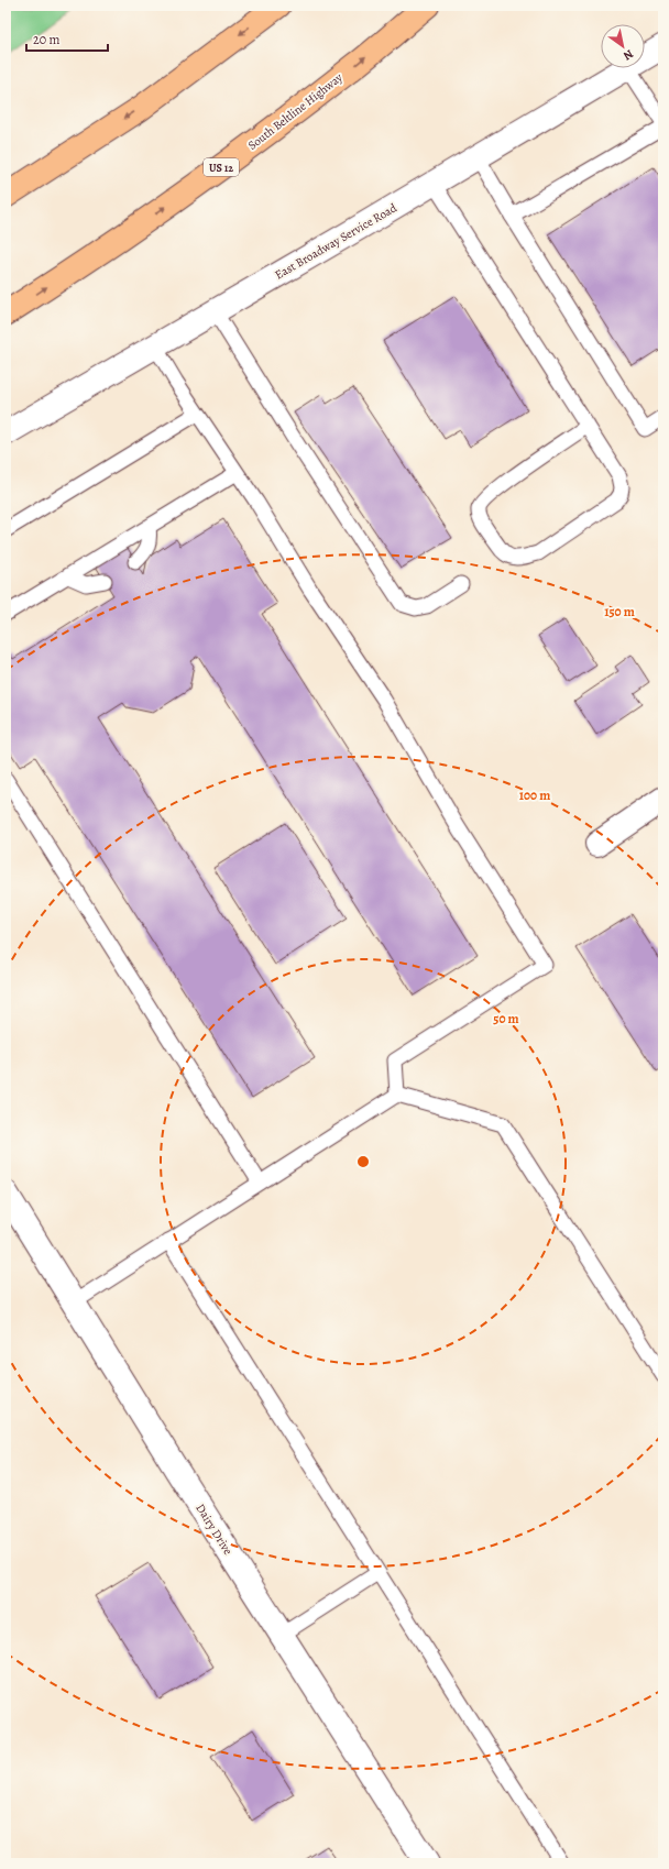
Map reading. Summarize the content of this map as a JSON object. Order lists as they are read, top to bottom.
{
  "streets": {
    "highway": ["South Beltline Highway", "US 12"],
    "street": ["East Broadway Service Road", "Dairy Drive"]
  },
  "scale_bar": "20 m",
  "north": "bottom right",
  "rings": ["150 m", "100 m", "50 m"]
}
